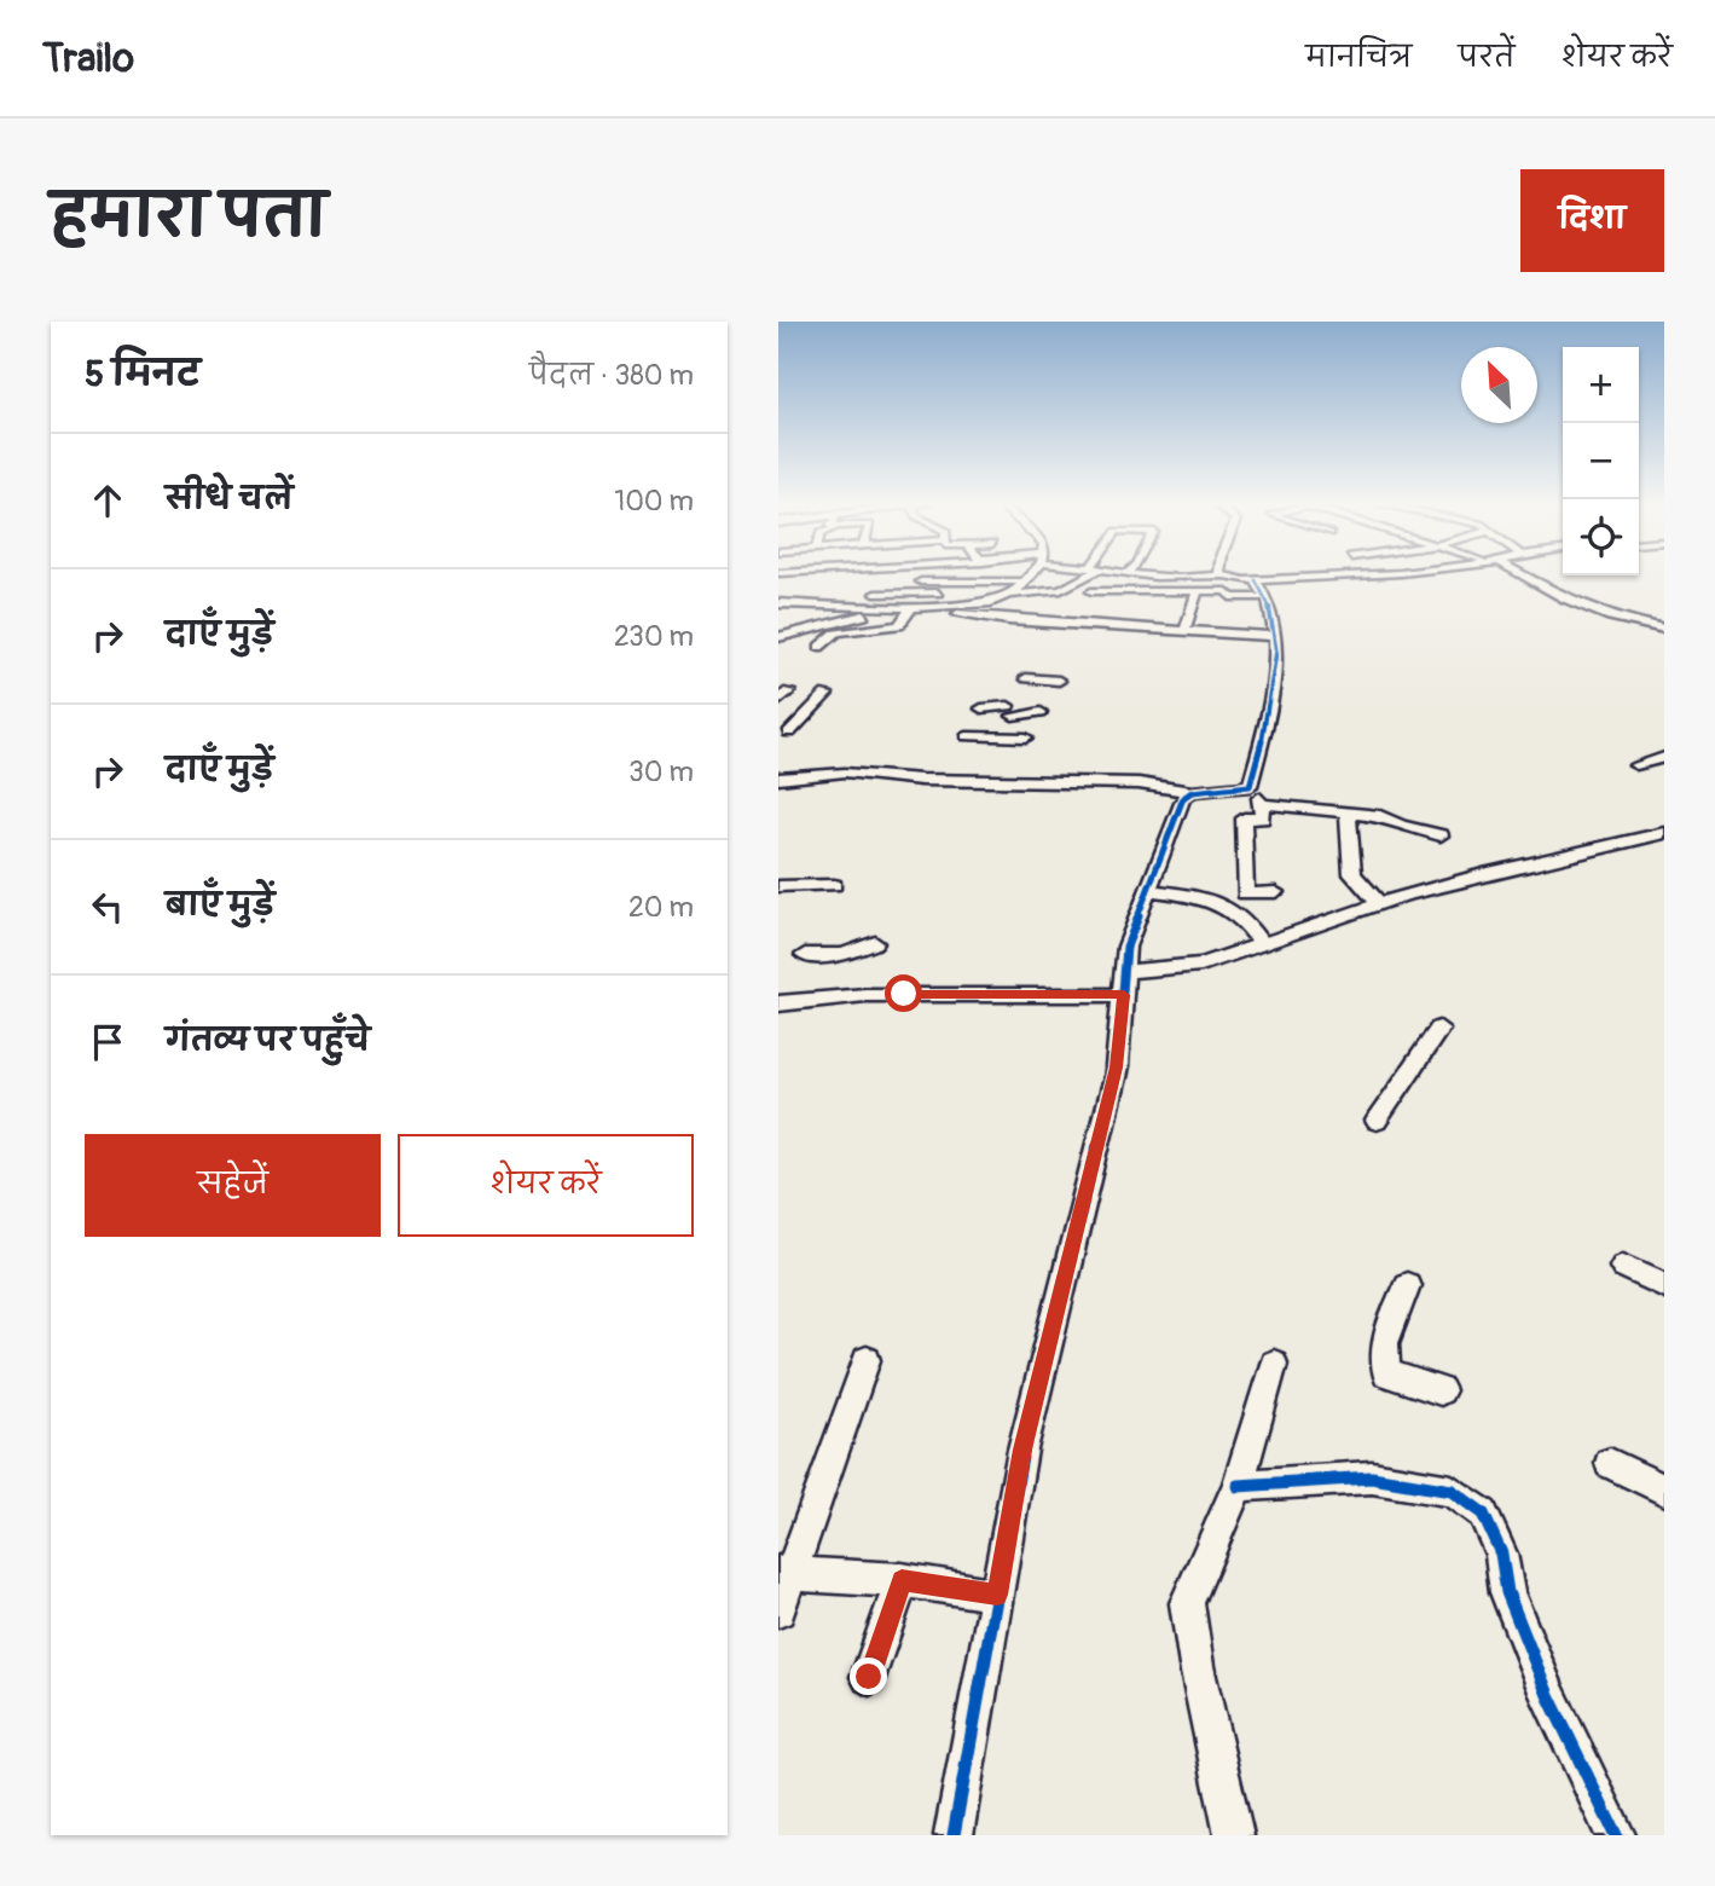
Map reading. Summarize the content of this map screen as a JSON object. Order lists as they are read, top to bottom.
{
  "north": "top left",
  "page": {
    "header": "Trailo",
    "nav": ["मानचित्र", "परतें", "शेयर करें"],
    "title": "हमारा पता",
    "buttons": [
      "दिशा",
      ["सहेजें", "शेयर करें"]
    ],
    "heading": ["5 मिनट", "पैदल · 380 m"],
    "map_buttons": ["+", "−"],
    "list": [
      ["सीधे चलें", "100 m"],
      ["दाएँ मुड़ें", "230 m"],
      ["दाएँ मुड़ें", "30 m"],
      ["बाएँ मुड़ें", "20 m"],
      "गंतव्य पर पहुँचे"
    ]
  }
}
